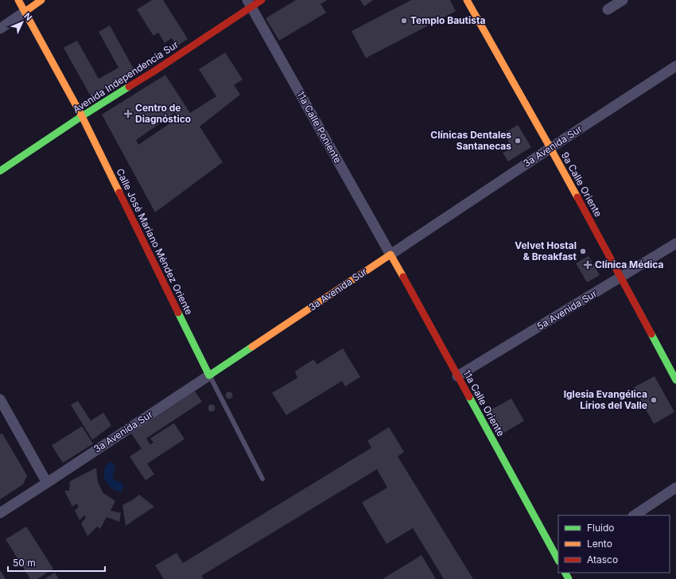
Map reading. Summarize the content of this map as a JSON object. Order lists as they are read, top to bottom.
{
  "streets": {
    "main road": [
      "Avenida Independencia Sur",
      "3a Avenida Sur",
      "9a Calle Oriente",
      "Calle José Mariano Méndez Oriente",
      "11a Calle Oriente"
    ],
    "street": ["11a Calle Poniente", "5a Avenida Sur"]
  },
  "crossings": [
    ["Avenida Independencia Sur", "11a Calle Poniente"],
    ["Avenida Independencia Sur", "Calle José Mariano Méndez Oriente"],
    ["11a Calle Poniente", "3a Avenida Sur"],
    ["11a Calle Poniente", "11a Calle Oriente"],
    ["3a Avenida Sur", "9a Calle Oriente"],
    ["3a Avenida Sur", "Calle José Mariano Méndez Oriente"],
    ["3a Avenida Sur", "11a Calle Oriente"],
    ["9a Calle Oriente", "5a Avenida Sur"],
    ["5a Avenida Sur", "11a Calle Oriente"]
  ],
  "places": {
    "other": [
      "Templo Bautista",
      "Clínicas Dentales Santanecas",
      "Velvet Hostal & Breakfast",
      "Iglesia Evangélica Lirios del Valle"
    ],
    "health": ["Centro de Diagnóstico", "Clínica Médica"]
  },
  "legend": ["Fluido", "Lento", "Atasco"],
  "scale_bar": "50 m",
  "north": "top right"
}
